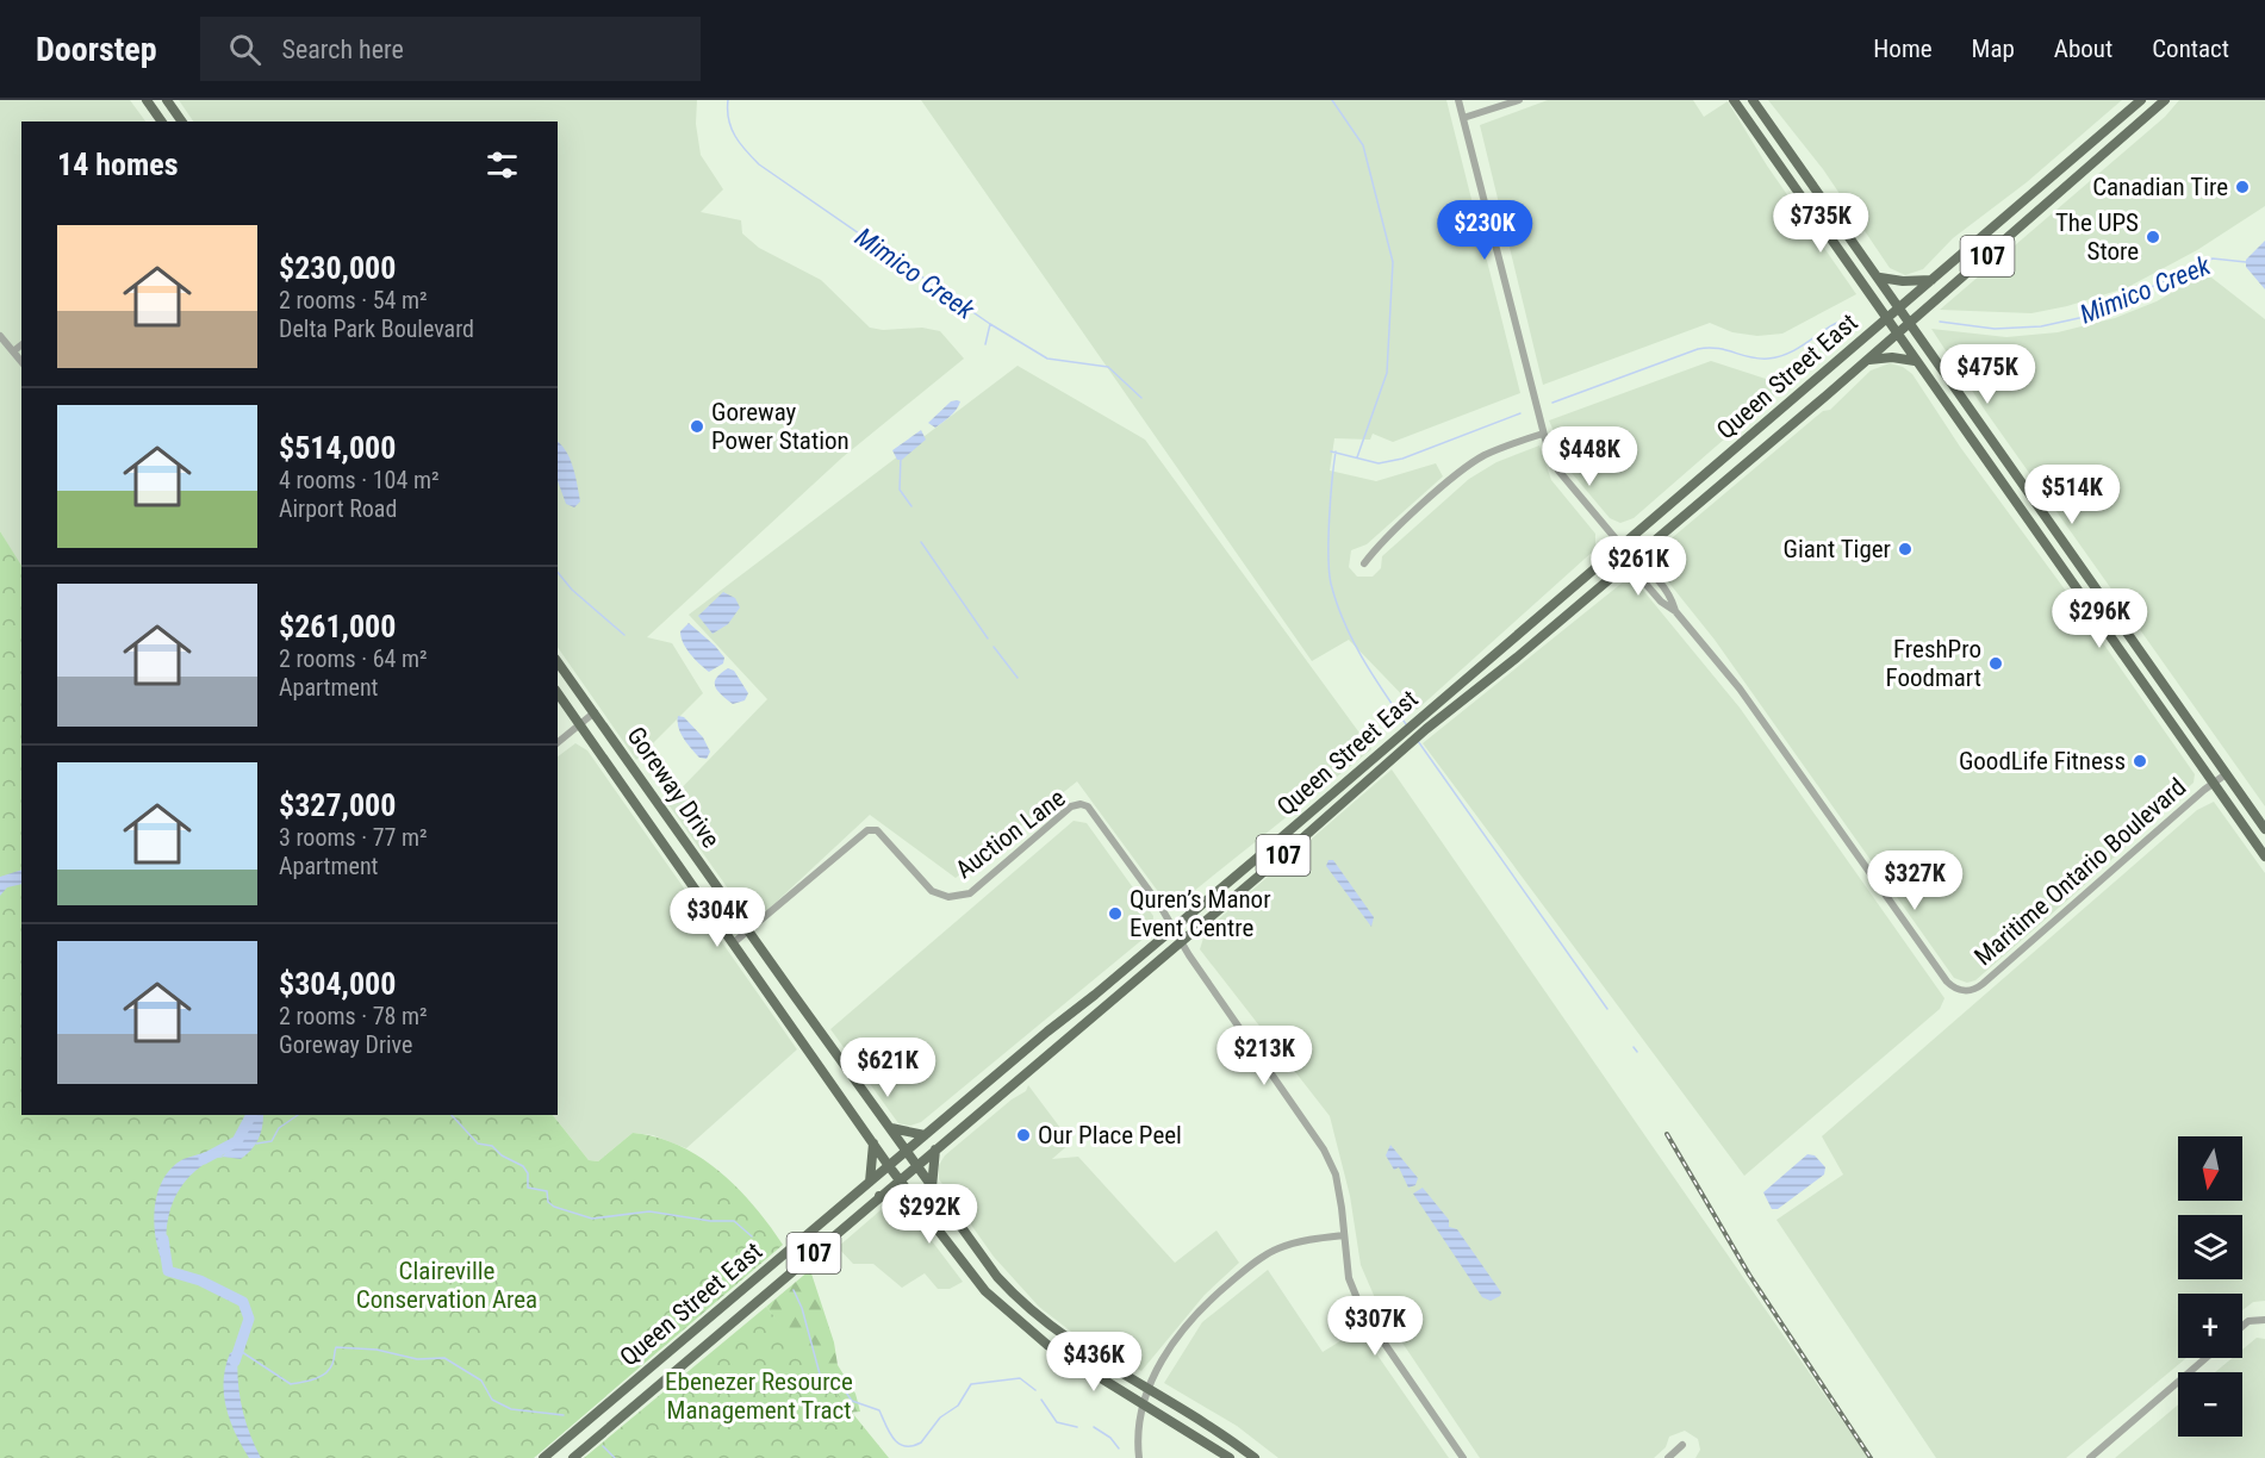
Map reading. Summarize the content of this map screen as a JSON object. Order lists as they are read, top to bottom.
{
  "streets": {
    "main road": ["107", "Queen Street East", "Goreway Drive"],
    "street": ["Auction Lane", "Maritime Ontario Boulevard"]
  },
  "crossings": [
    ["Queen Street East", "Goreway Drive"],
    ["Queen Street East", "Auction Lane"],
    ["Queen Street East", "Maritime Ontario Boulevard"],
    ["Goreway Drive", "Auction Lane"]
  ],
  "water": ["Mimico Creek"],
  "parks": ["Claireville Conservation Area", "Ebenezer Resource Management Tract"],
  "places": [
    "Canadian Tire",
    "The UPS Store",
    "Goreway Power Station",
    "Giant Tiger",
    "FreshPro Foodmart",
    "GoodLife Fitness",
    "Quren’s Manor Event Centre",
    "Our Place Peel"
  ],
  "north": "bottom",
  "page": {
    "header": "Doorstep",
    "search": "Search here",
    "nav": [
      "Home",
      "Map",
      "About",
      "Contact"
    ],
    "heading": "14 homes",
    "price": [
      "$735K",
      "$230K",
      "$475K",
      "$448K",
      "$514K",
      "$261K",
      "$296K",
      "$327K",
      "$304K",
      "$213K",
      "$621K",
      "$292K",
      "$307K",
      "$436K"
    ],
    "list": [
      {
        "name": "$230,000",
        "note": "2 rooms · 54 m² · Delta Park Boulevard"
      },
      {
        "name": "$514,000",
        "note": "4 rooms · 104 m² · Airport Road"
      },
      {
        "name": "$261,000",
        "note": "2 rooms · 64 m² · Apartment"
      },
      {
        "name": "$327,000",
        "note": "3 rooms · 77 m² · Apartment"
      },
      {
        "name": "$304,000",
        "note": "2 rooms · 78 m² · Goreway Drive"
      }
    ],
    "map_buttons": ["+", "−"]
  }
}
